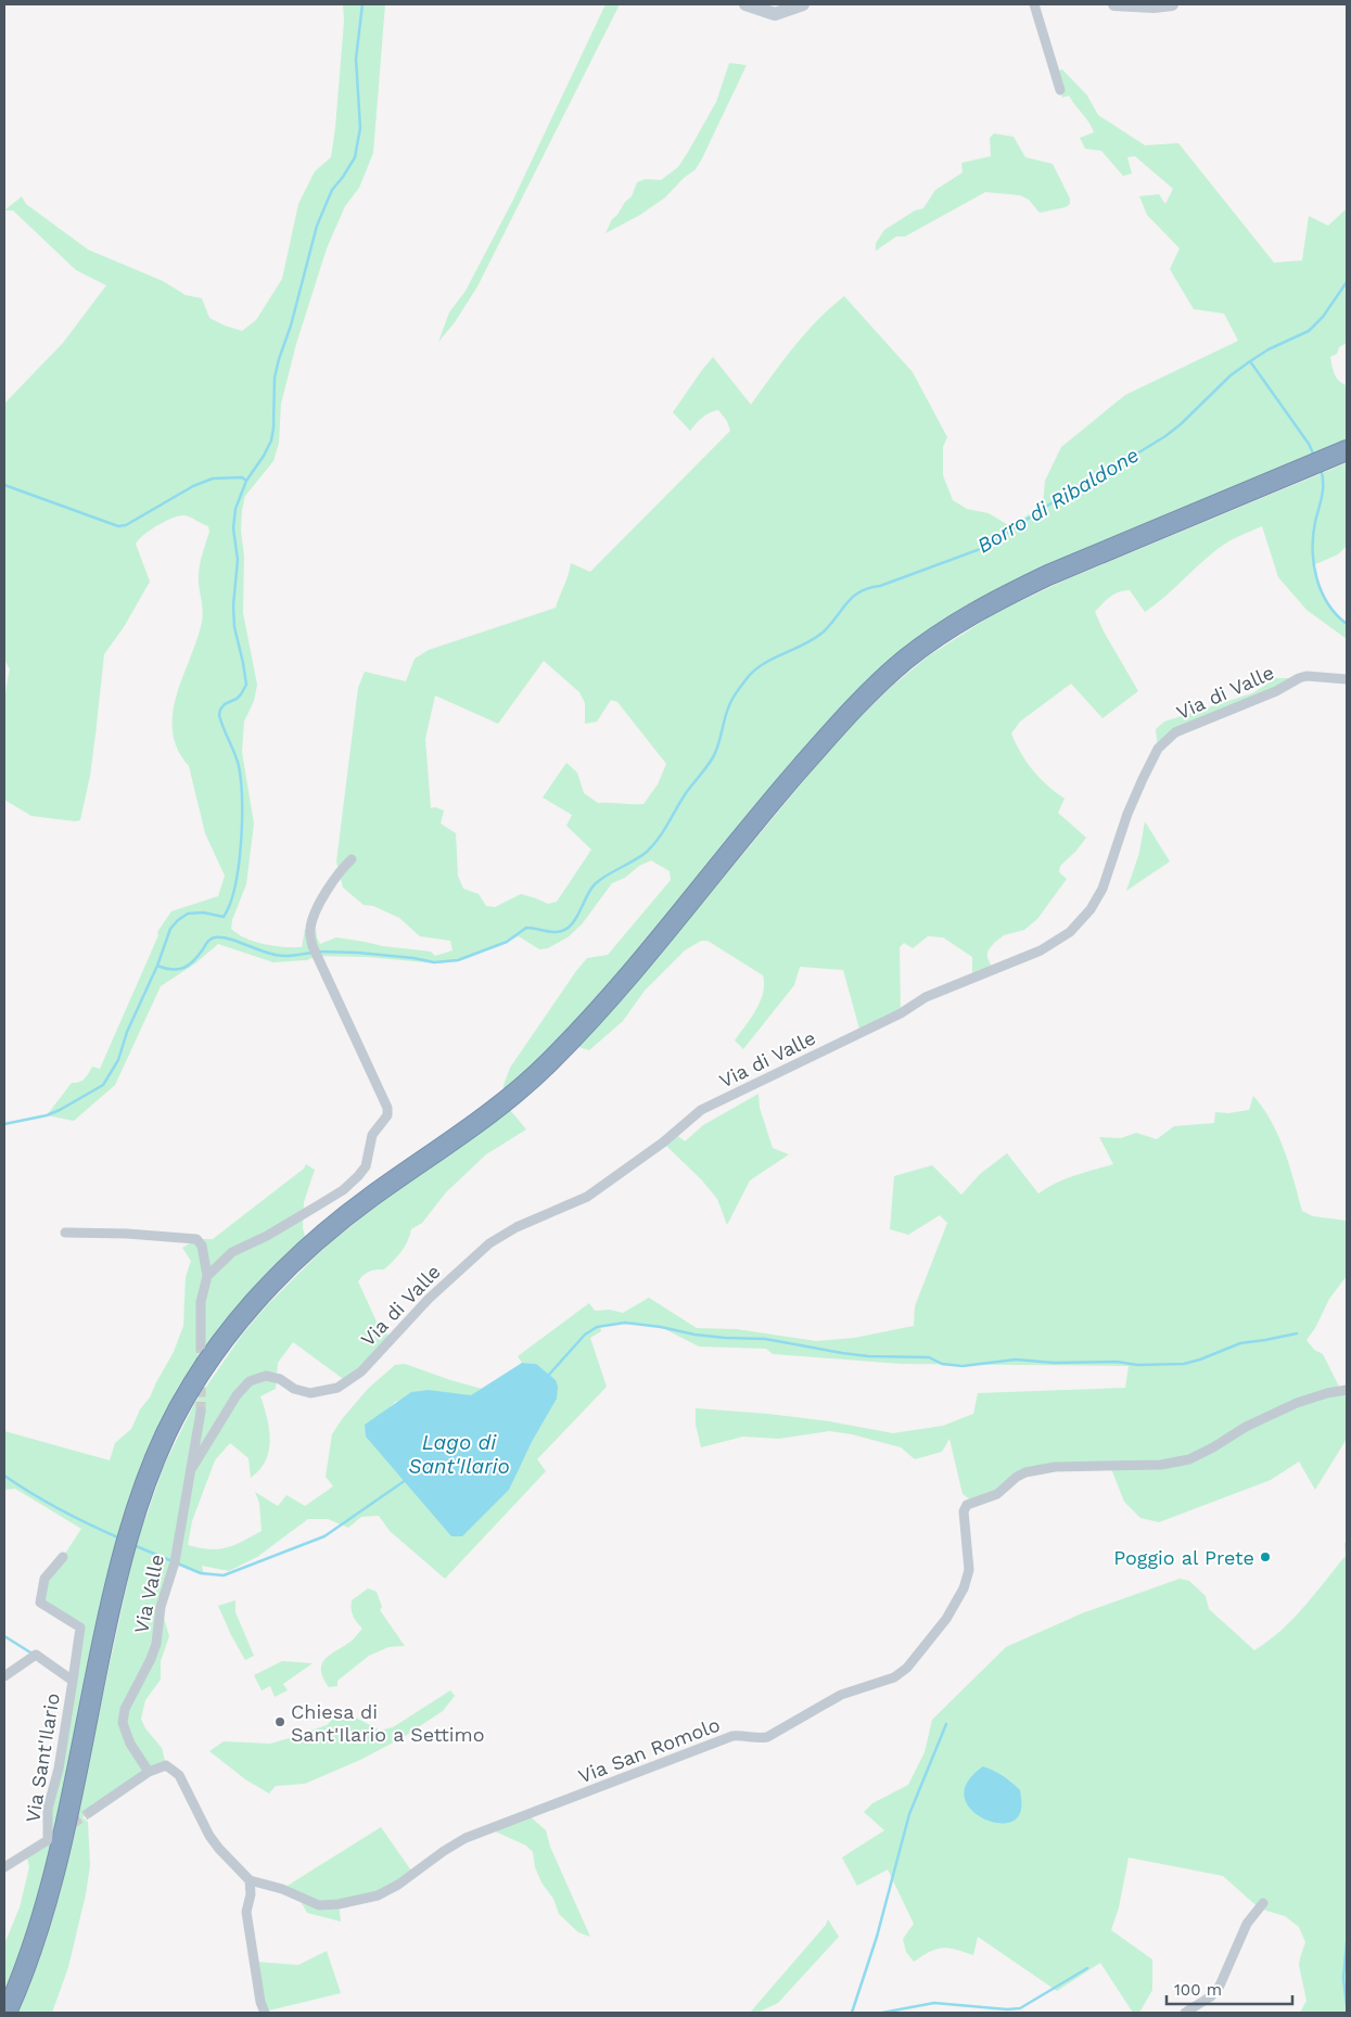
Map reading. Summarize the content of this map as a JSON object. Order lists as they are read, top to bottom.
{
  "streets": {
    "street": [
      "Via di Valle",
      "Via Valle",
      "Via San Romolo",
      "Via Sant'Ilario"
    ]
  },
  "crossings": [
    ["Via di Valle", "Via Valle"]
  ],
  "water": ["Borro di Ribaldone", "Lago di Sant'Ilario"],
  "places": ["Poggio al Prete", "Chiesa di Sant'Ilario a Settimo"],
  "scale_bar": "100 m"
}
